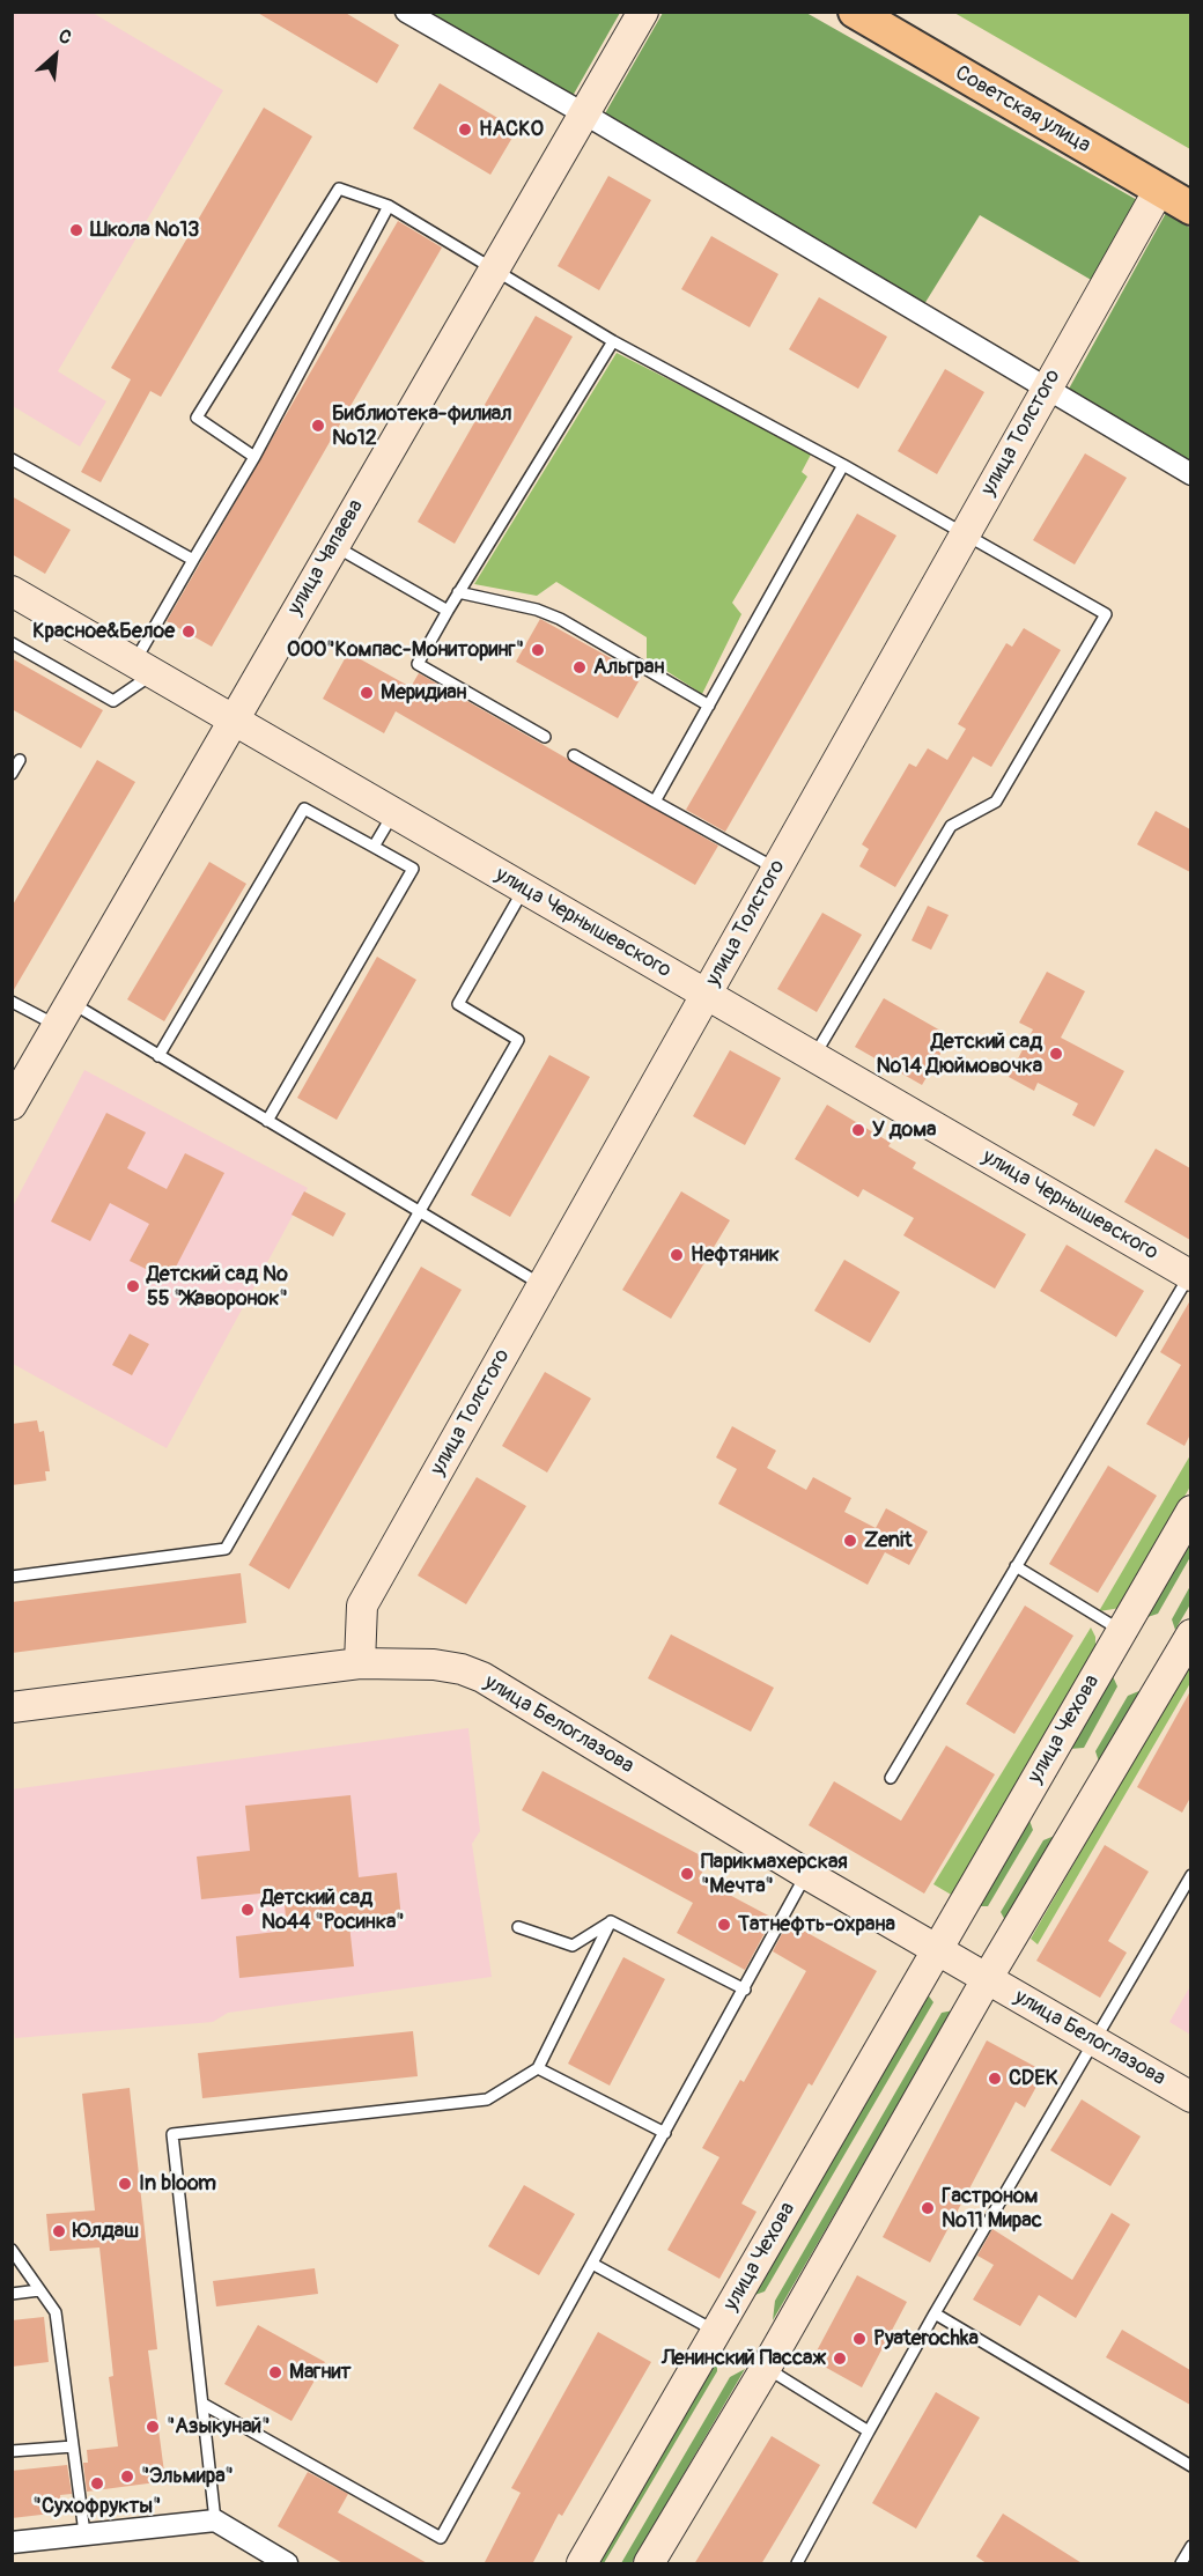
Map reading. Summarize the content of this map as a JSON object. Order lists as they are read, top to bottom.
{
  "streets": {
    "main road": ["Советская улица"],
    "street": [
      "улица Толстого",
      "улица Чапаева",
      "улица Чернышевского",
      "улица Белоглазова",
      "улица Чехова"
    ]
  },
  "crossings": [
    ["Советская улица", "улица Толстого"],
    ["улица Толстого", "улица Чернышевского"],
    ["улица Толстого", "улица Белоглазова"],
    ["улица Чапаева", "улица Чернышевского"],
    ["улица Белоглазова", "улица Чехова"]
  ],
  "places": [
    "НАСКО",
    "Школа №13",
    "Библиотека-филиал №12",
    "Красное&Белое",
    "ООО\"Компас-Мониторинг\"",
    "Альгран",
    "Меридиан",
    "Детский сад №14 Дюймовочка",
    "У дома",
    "Нефтяник",
    "Детский сад № 55 \"Жаворонок\"",
    "Zenit",
    "Парикмахерская \"Мечта\"",
    "Детский сад №44 \"Росинка\"",
    "Татнефть-охрана",
    "CDEK",
    "In bloom",
    "Гастроном №11 Мирас",
    "Юлдаш",
    "Pyaterochka",
    "Ленинский Пассаж",
    "Магнит",
    "\"Азыкунай\"",
    "\"Эльмира\"",
    "\"Сухофрукты\""
  ],
  "north": "top right"
}
